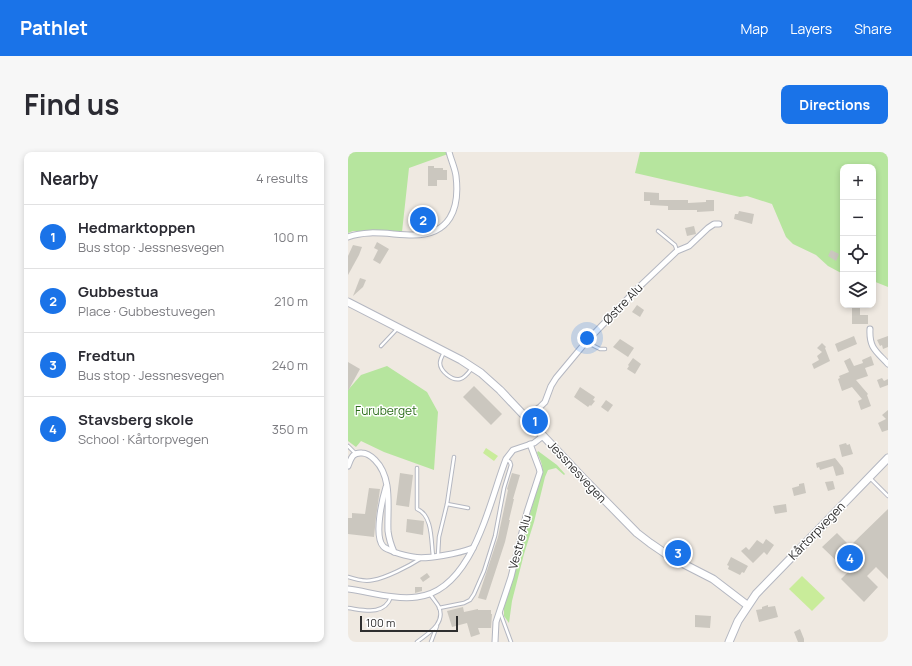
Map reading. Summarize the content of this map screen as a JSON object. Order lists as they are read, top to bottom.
{
  "streets": {
    "main road": ["Jessnesvegen", "Kårtorpvegen"],
    "street": ["Østre Alu", "Vestre Alu"]
  },
  "crossings": [
    ["Østre Alu", "Jessnesvegen"],
    ["Jessnesvegen", "Kårtorpvegen"]
  ],
  "parks": ["Furuberget"],
  "scale_bar": "100 m",
  "page": {
    "header": "Pathlet",
    "nav": ["Map", "Layers", "Share"],
    "title": "Find us",
    "buttons": "Directions",
    "heading": ["Nearby", "4 results"],
    "map_buttons": ["+", "−"],
    "list": [
      {
        "mark": "1",
        "name": "Hedmarktoppen",
        "note": "Bus stop · Jessnesvegen",
        "value": "100 m"
      },
      {
        "mark": "2",
        "name": "Gubbestua",
        "note": "Place · Gubbestuvegen",
        "value": "210 m"
      },
      {
        "mark": "3",
        "name": "Fredtun",
        "note": "Bus stop · Jessnesvegen",
        "value": "240 m"
      },
      {
        "mark": "4",
        "name": "Stavsberg skole",
        "note": "School · Kårtorpvegen",
        "value": "350 m"
      }
    ],
    "pins": [
      "2",
      "1",
      "3",
      "4"
    ],
    "scale": "100 m"
  }
}
